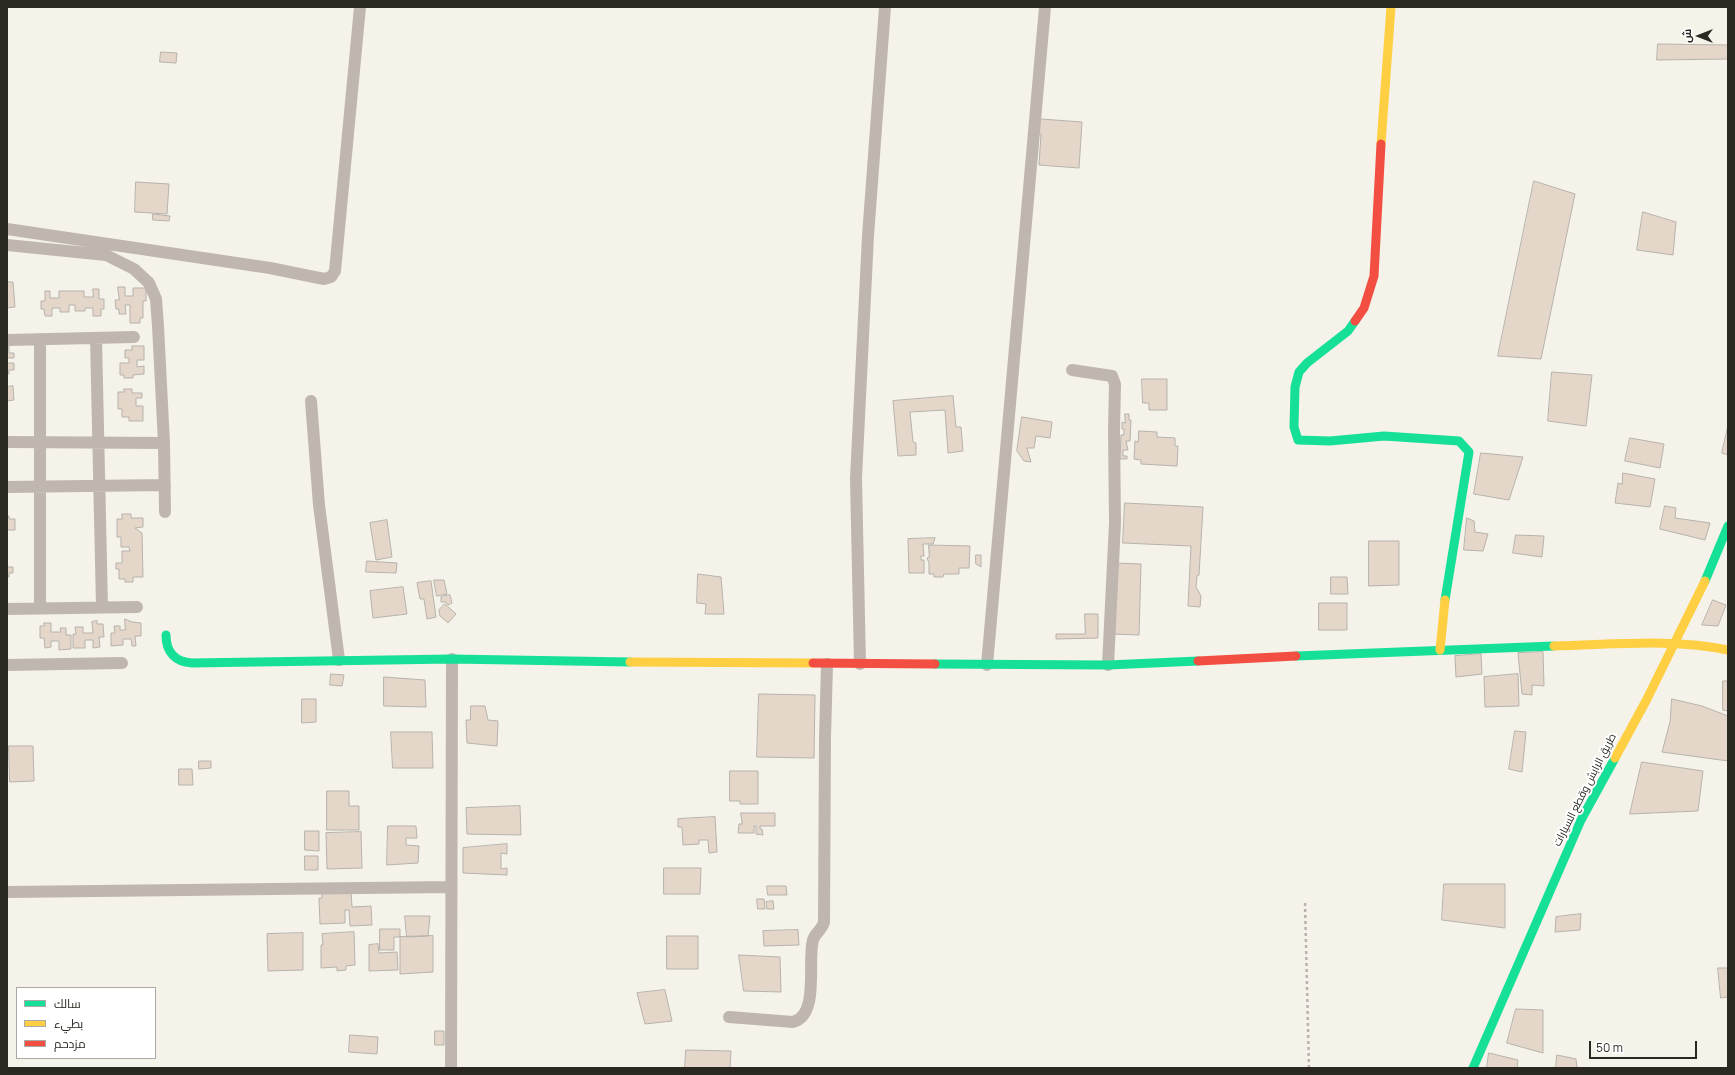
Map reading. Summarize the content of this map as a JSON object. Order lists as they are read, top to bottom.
{
  "streets": {
    "street": ["طريق الرابش وقطع السيارات"]
  },
  "legend": ["سالك", "بطيء", "مزدحم"],
  "scale_bar": "50 m",
  "north": "left"
}
